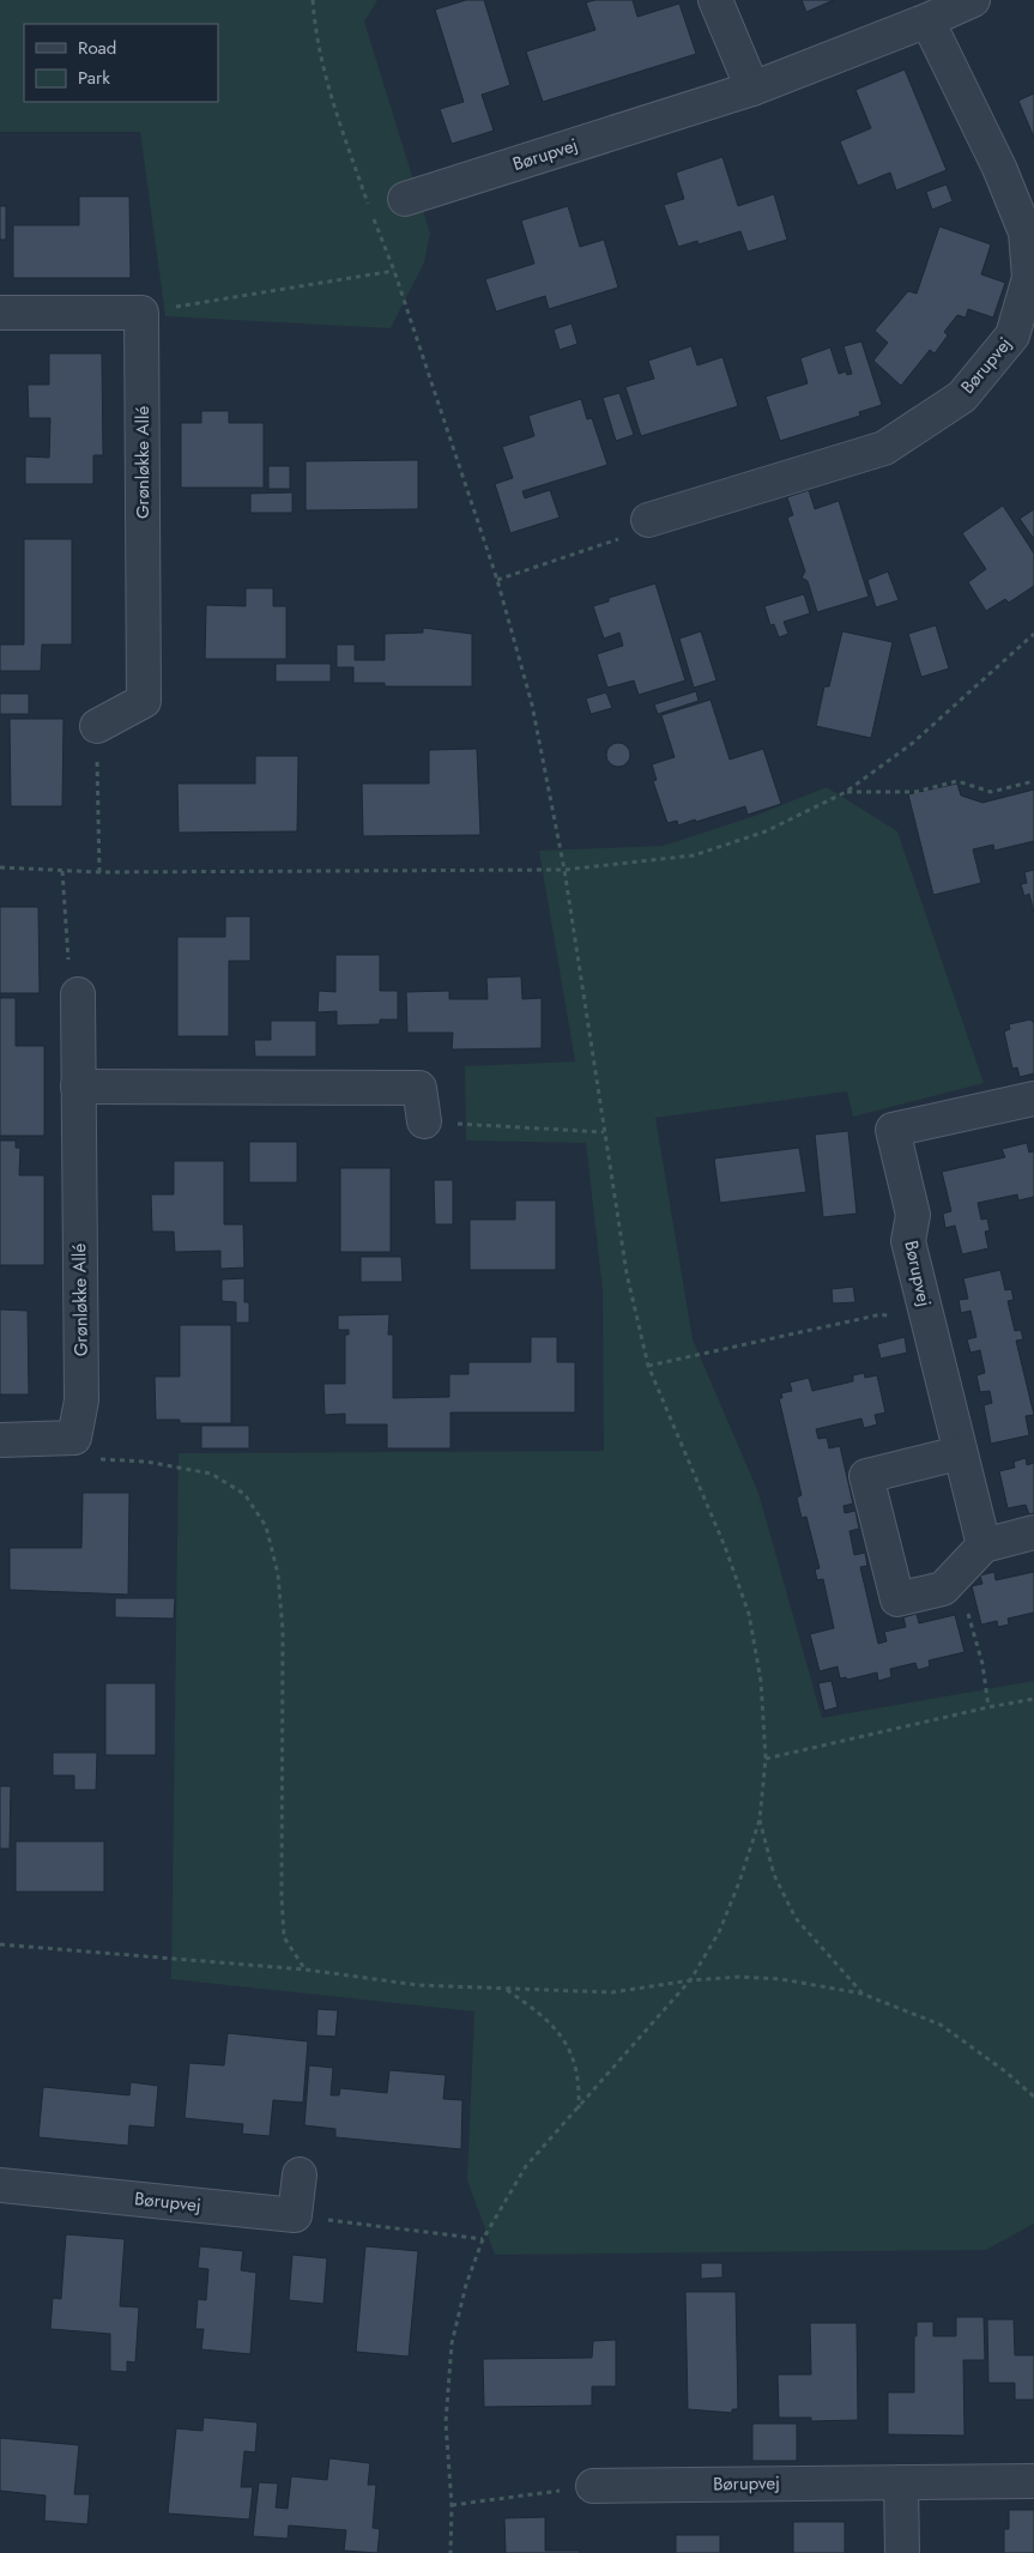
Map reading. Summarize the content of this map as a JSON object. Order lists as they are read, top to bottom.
{
  "streets": {
    "street": ["Børupvej", "Grønløkke Allé"]
  },
  "legend": ["Road", "Park"]
}
